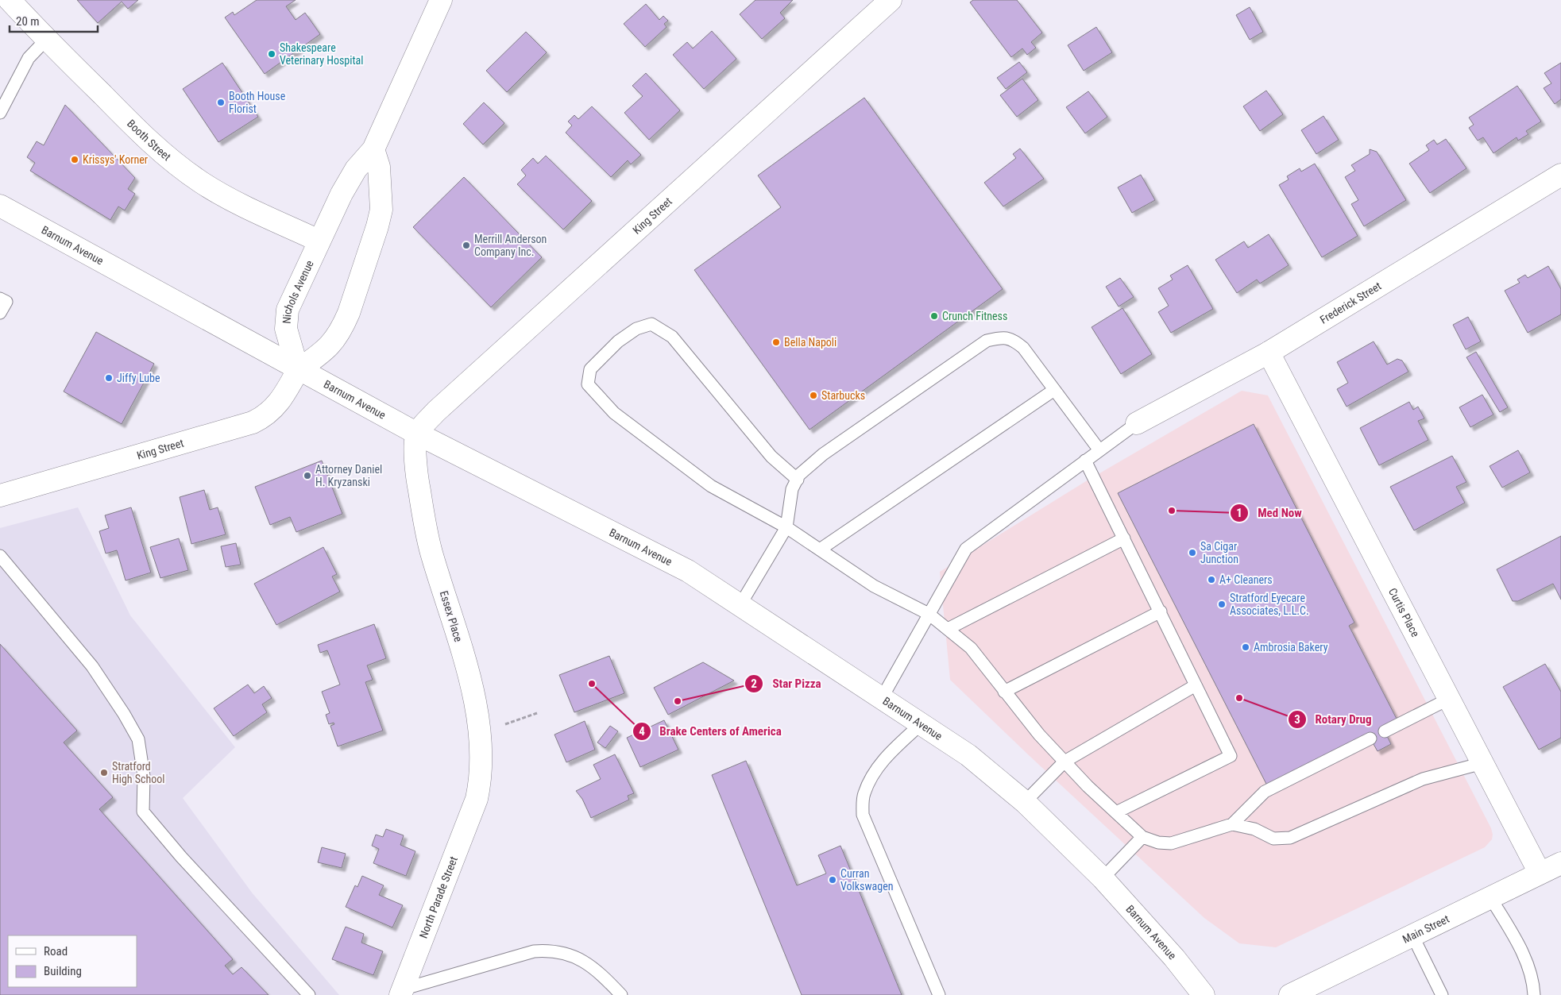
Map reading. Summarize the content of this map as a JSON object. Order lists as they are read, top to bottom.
{
  "streets": {
    "street": [
      "Booth Street",
      "King Street",
      "Barnum Avenue",
      "Nichols Avenue",
      "Frederick Street",
      "Curtis Place",
      "Essex Place",
      "North Parade Street",
      "Main Street"
    ]
  },
  "crossings": [
    ["Booth Street", "Nichols Avenue"],
    ["King Street", "Barnum Avenue"],
    ["King Street", "Nichols Avenue"],
    ["King Street", "Essex Place"],
    ["Barnum Avenue", "Nichols Avenue"],
    ["Barnum Avenue", "Essex Place"],
    ["Frederick Street", "Curtis Place"],
    ["Curtis Place", "Main Street"],
    ["Essex Place", "North Parade Street"]
  ],
  "places": [
    "Shakespeare Veterinary Hospital",
    "Booth House Florist",
    "Krissys' Korner",
    "Merrill Anderson Company Inc.",
    "Crunch Fitness",
    "Bella Napoli",
    "Jiffy Lube",
    "Starbucks",
    "Attorney Daniel H. Kryzanski",
    "Med Now",
    "Sa Cigar Junction",
    "A+ Cleaners",
    "Stratford Eyecare Associates, L.L.C.",
    "Ambrosia Bakery",
    "Brake Centers of America",
    "Rotary Drug",
    "Star Pizza",
    "Stratford High School",
    "Curran Volkswagen"
  ],
  "legend": ["Road", "Building"],
  "scale_bar": "20 m"
}
